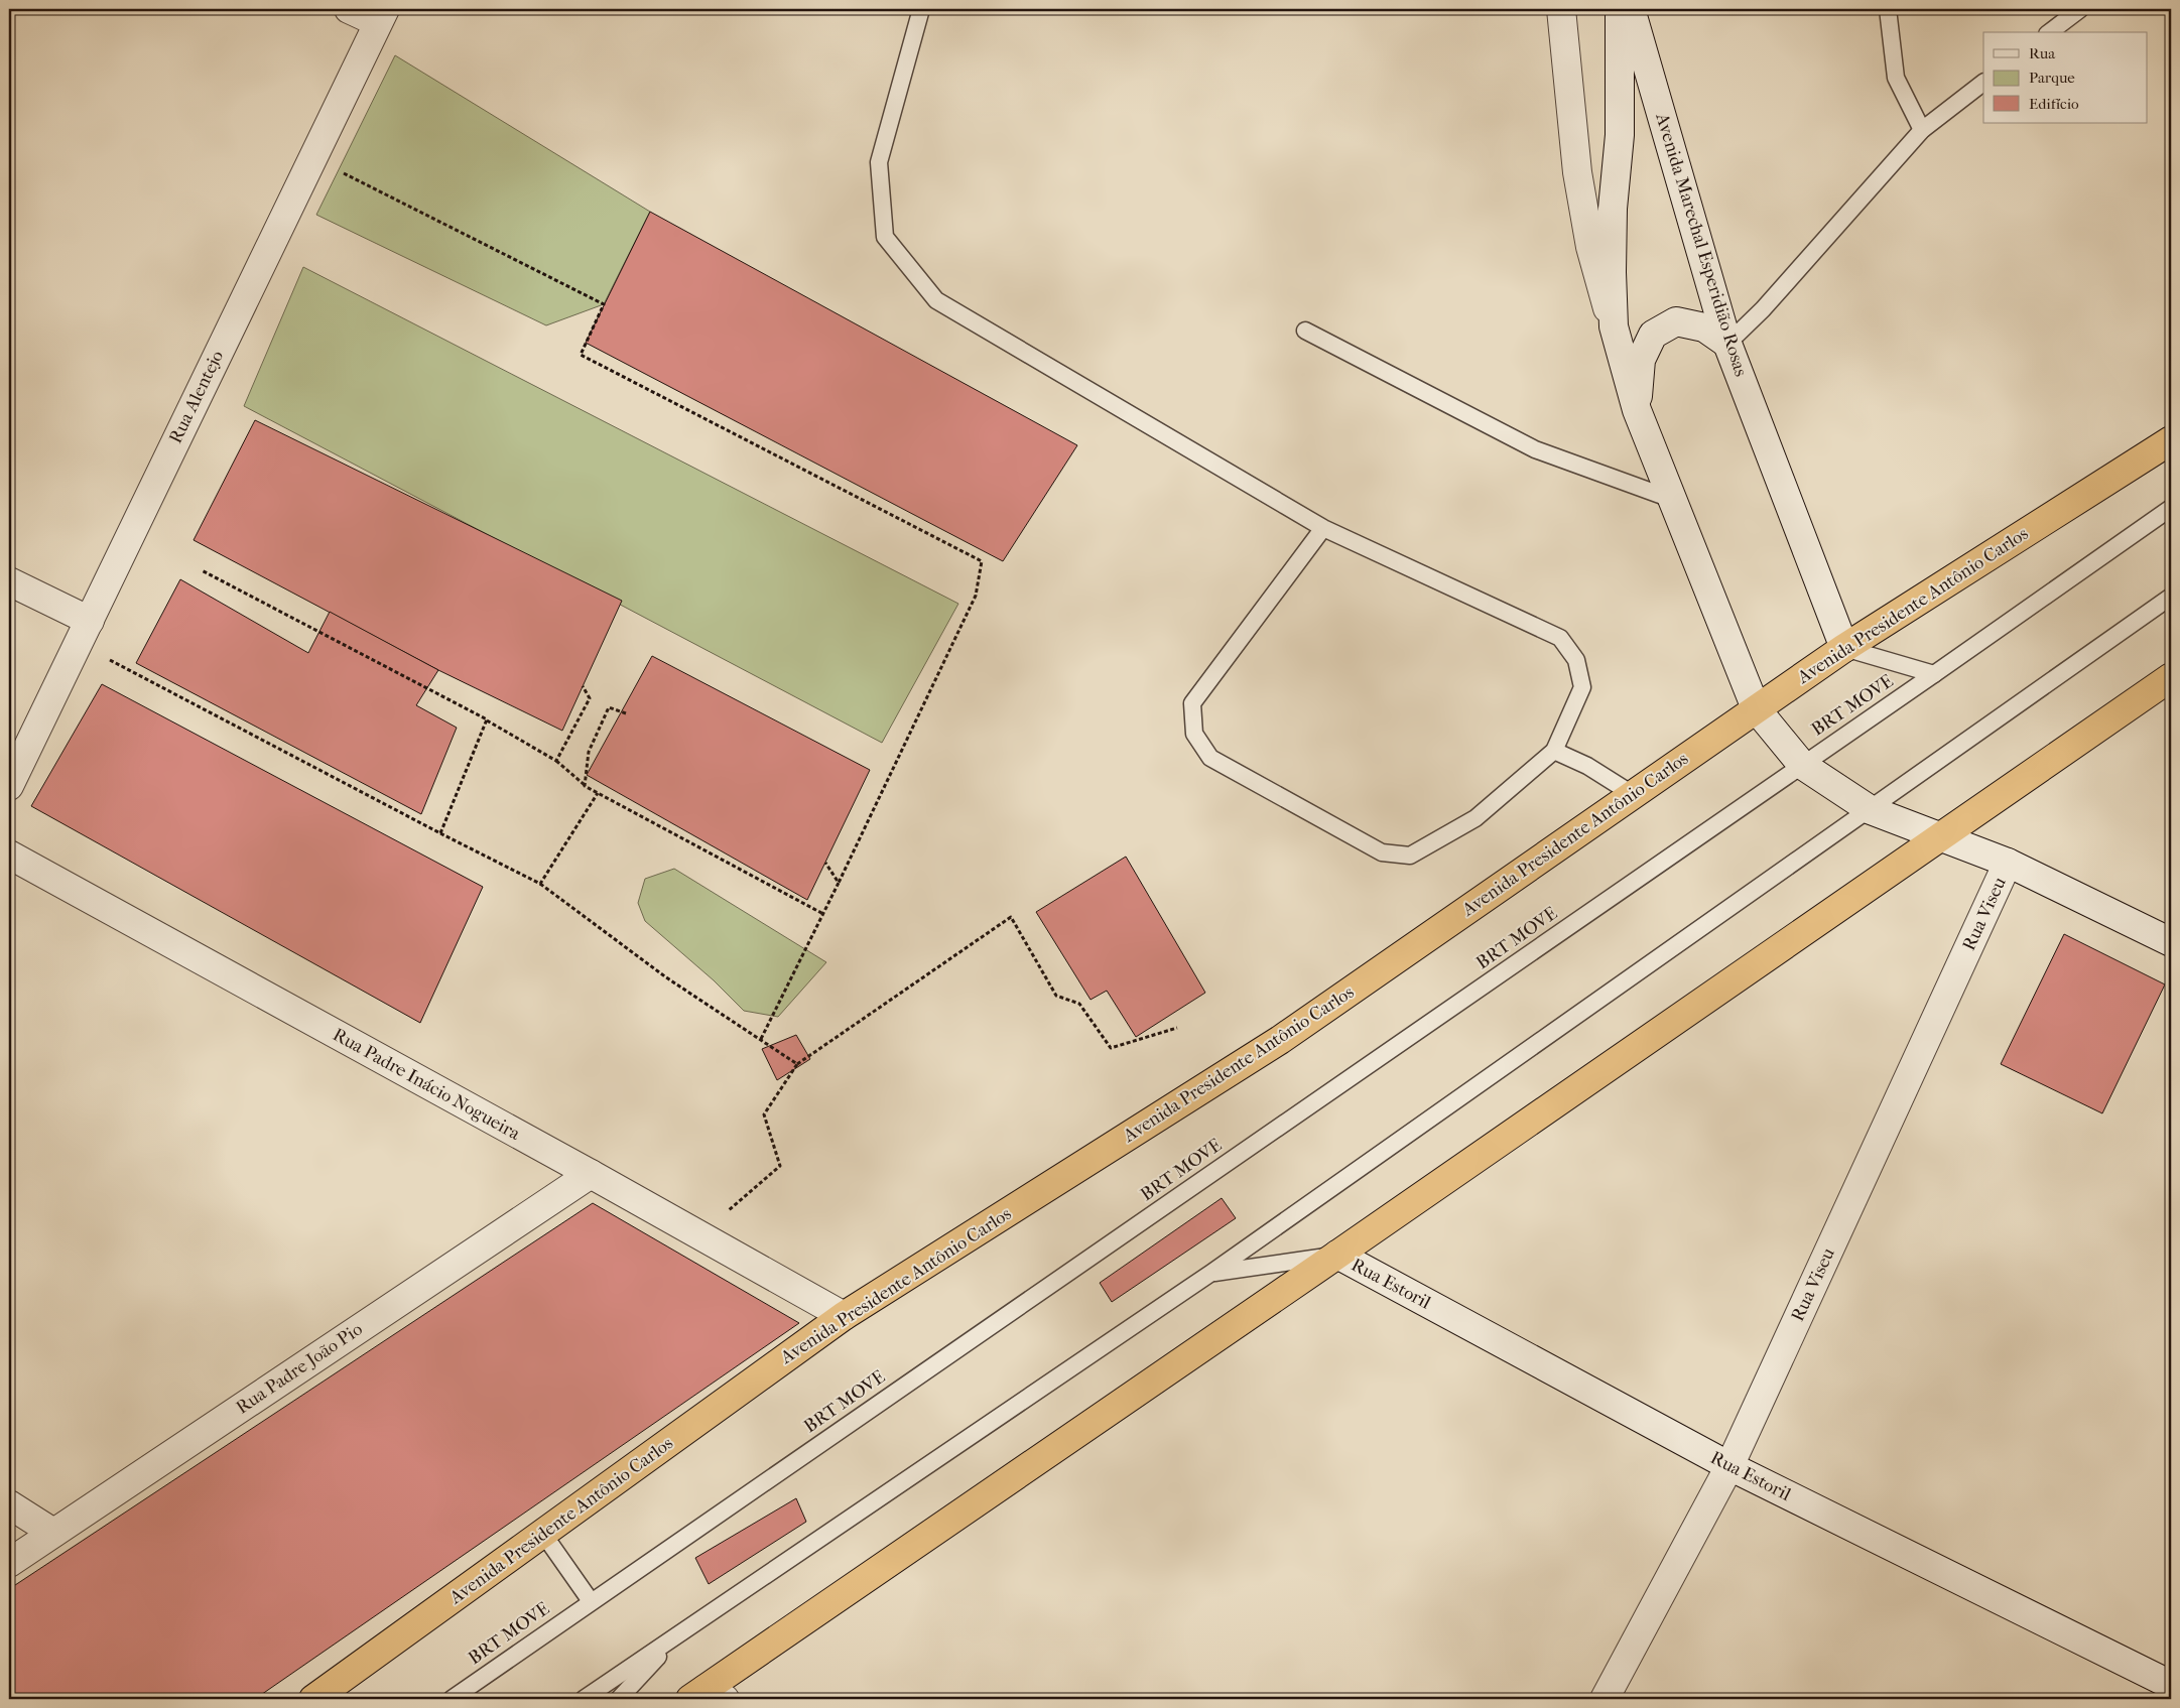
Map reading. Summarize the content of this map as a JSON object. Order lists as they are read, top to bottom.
{
  "streets": {
    "highway": ["Avenida Presidente Antônio Carlos"],
    "street": [
      "Avenida Marechal Esperidião Rosas",
      "Rua Alentejo",
      "Rua Viseu",
      "Rua Padre Inácio Nogueira",
      "Rua Estoril",
      "Rua Padre João Pio"
    ],
    "lane": ["BRT MOVE"]
  },
  "crossings": [
    ["Avenida Marechal Esperidião Rosas", "Avenida Presidente Antônio Carlos"],
    ["Avenida Marechal Esperidião Rosas", "BRT MOVE"],
    ["Avenida Presidente Antônio Carlos", "BRT MOVE"],
    ["Avenida Presidente Antônio Carlos", "Rua Padre Inácio Nogueira"],
    ["Rua Viseu", "Rua Estoril"],
    ["Rua Padre Inácio Nogueira", "Rua Padre João Pio"]
  ],
  "legend": ["Rua", "Parque", "Edifício"]
}
